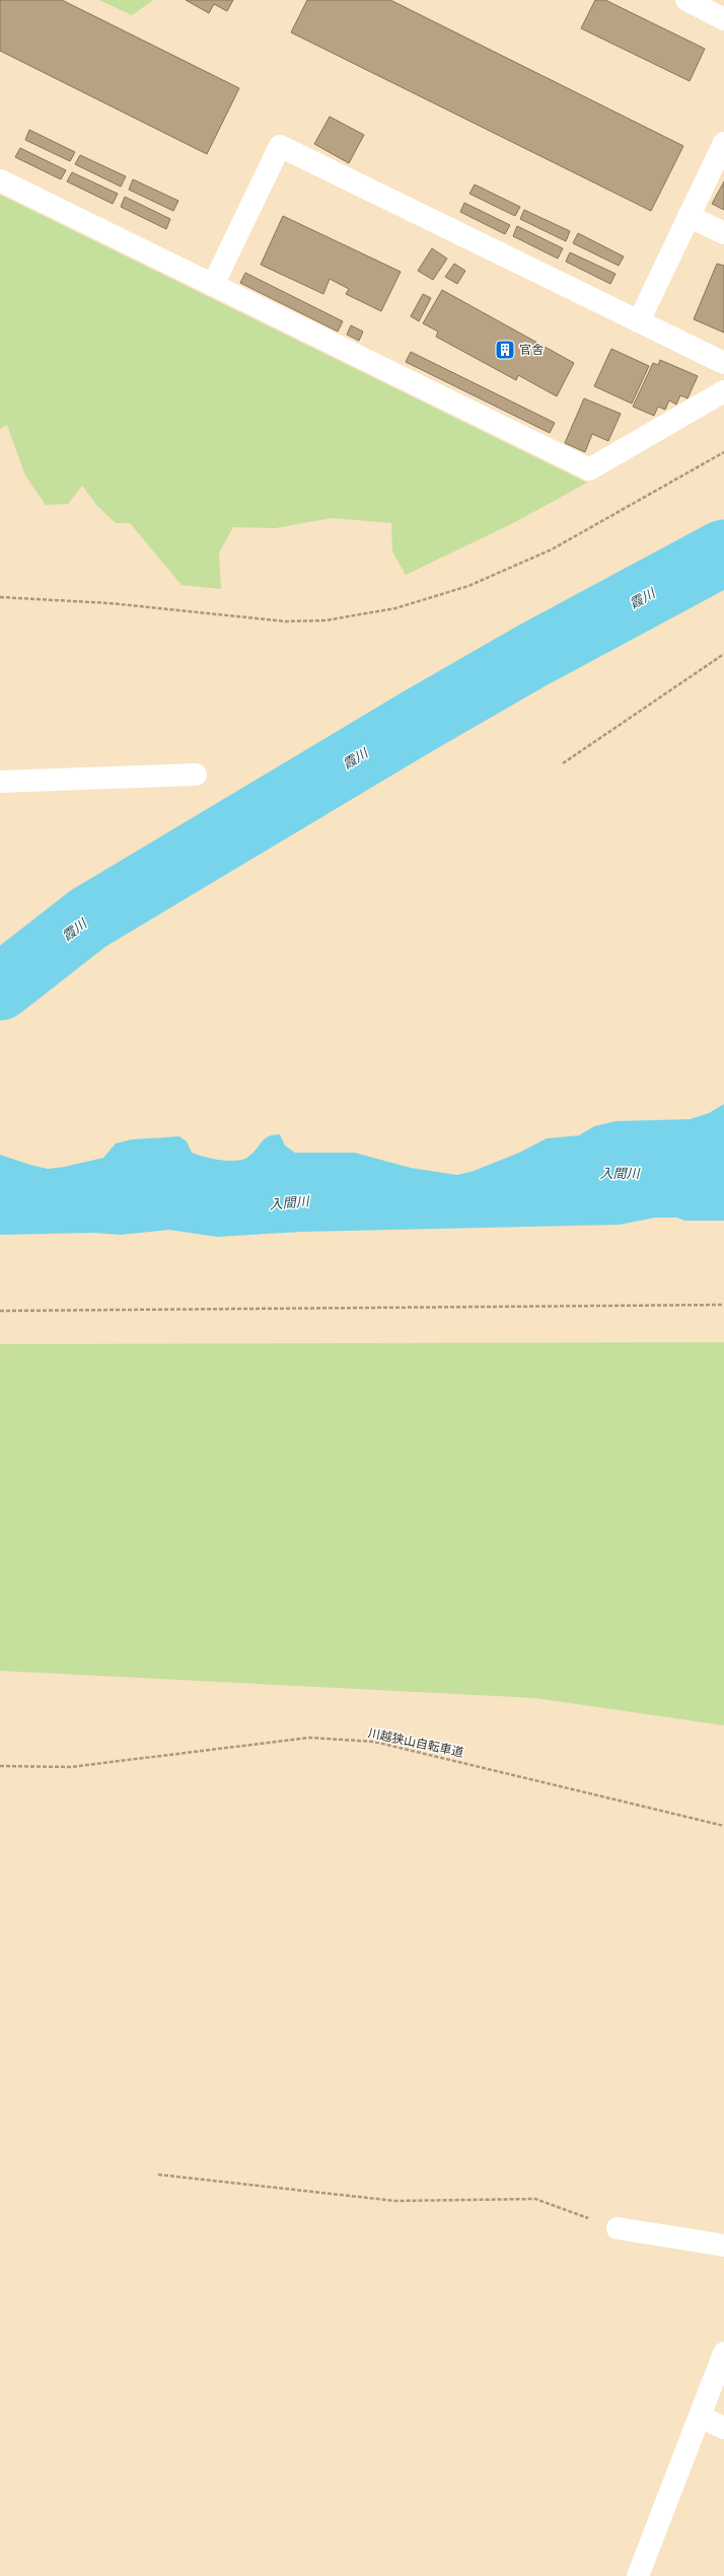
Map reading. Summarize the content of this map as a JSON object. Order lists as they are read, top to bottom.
{
  "streets": {
    "path": ["川越狭山自転車道"]
  },
  "water": ["霞川", "入間川"],
  "places": {
    "building": ["官舎"]
  }
}
